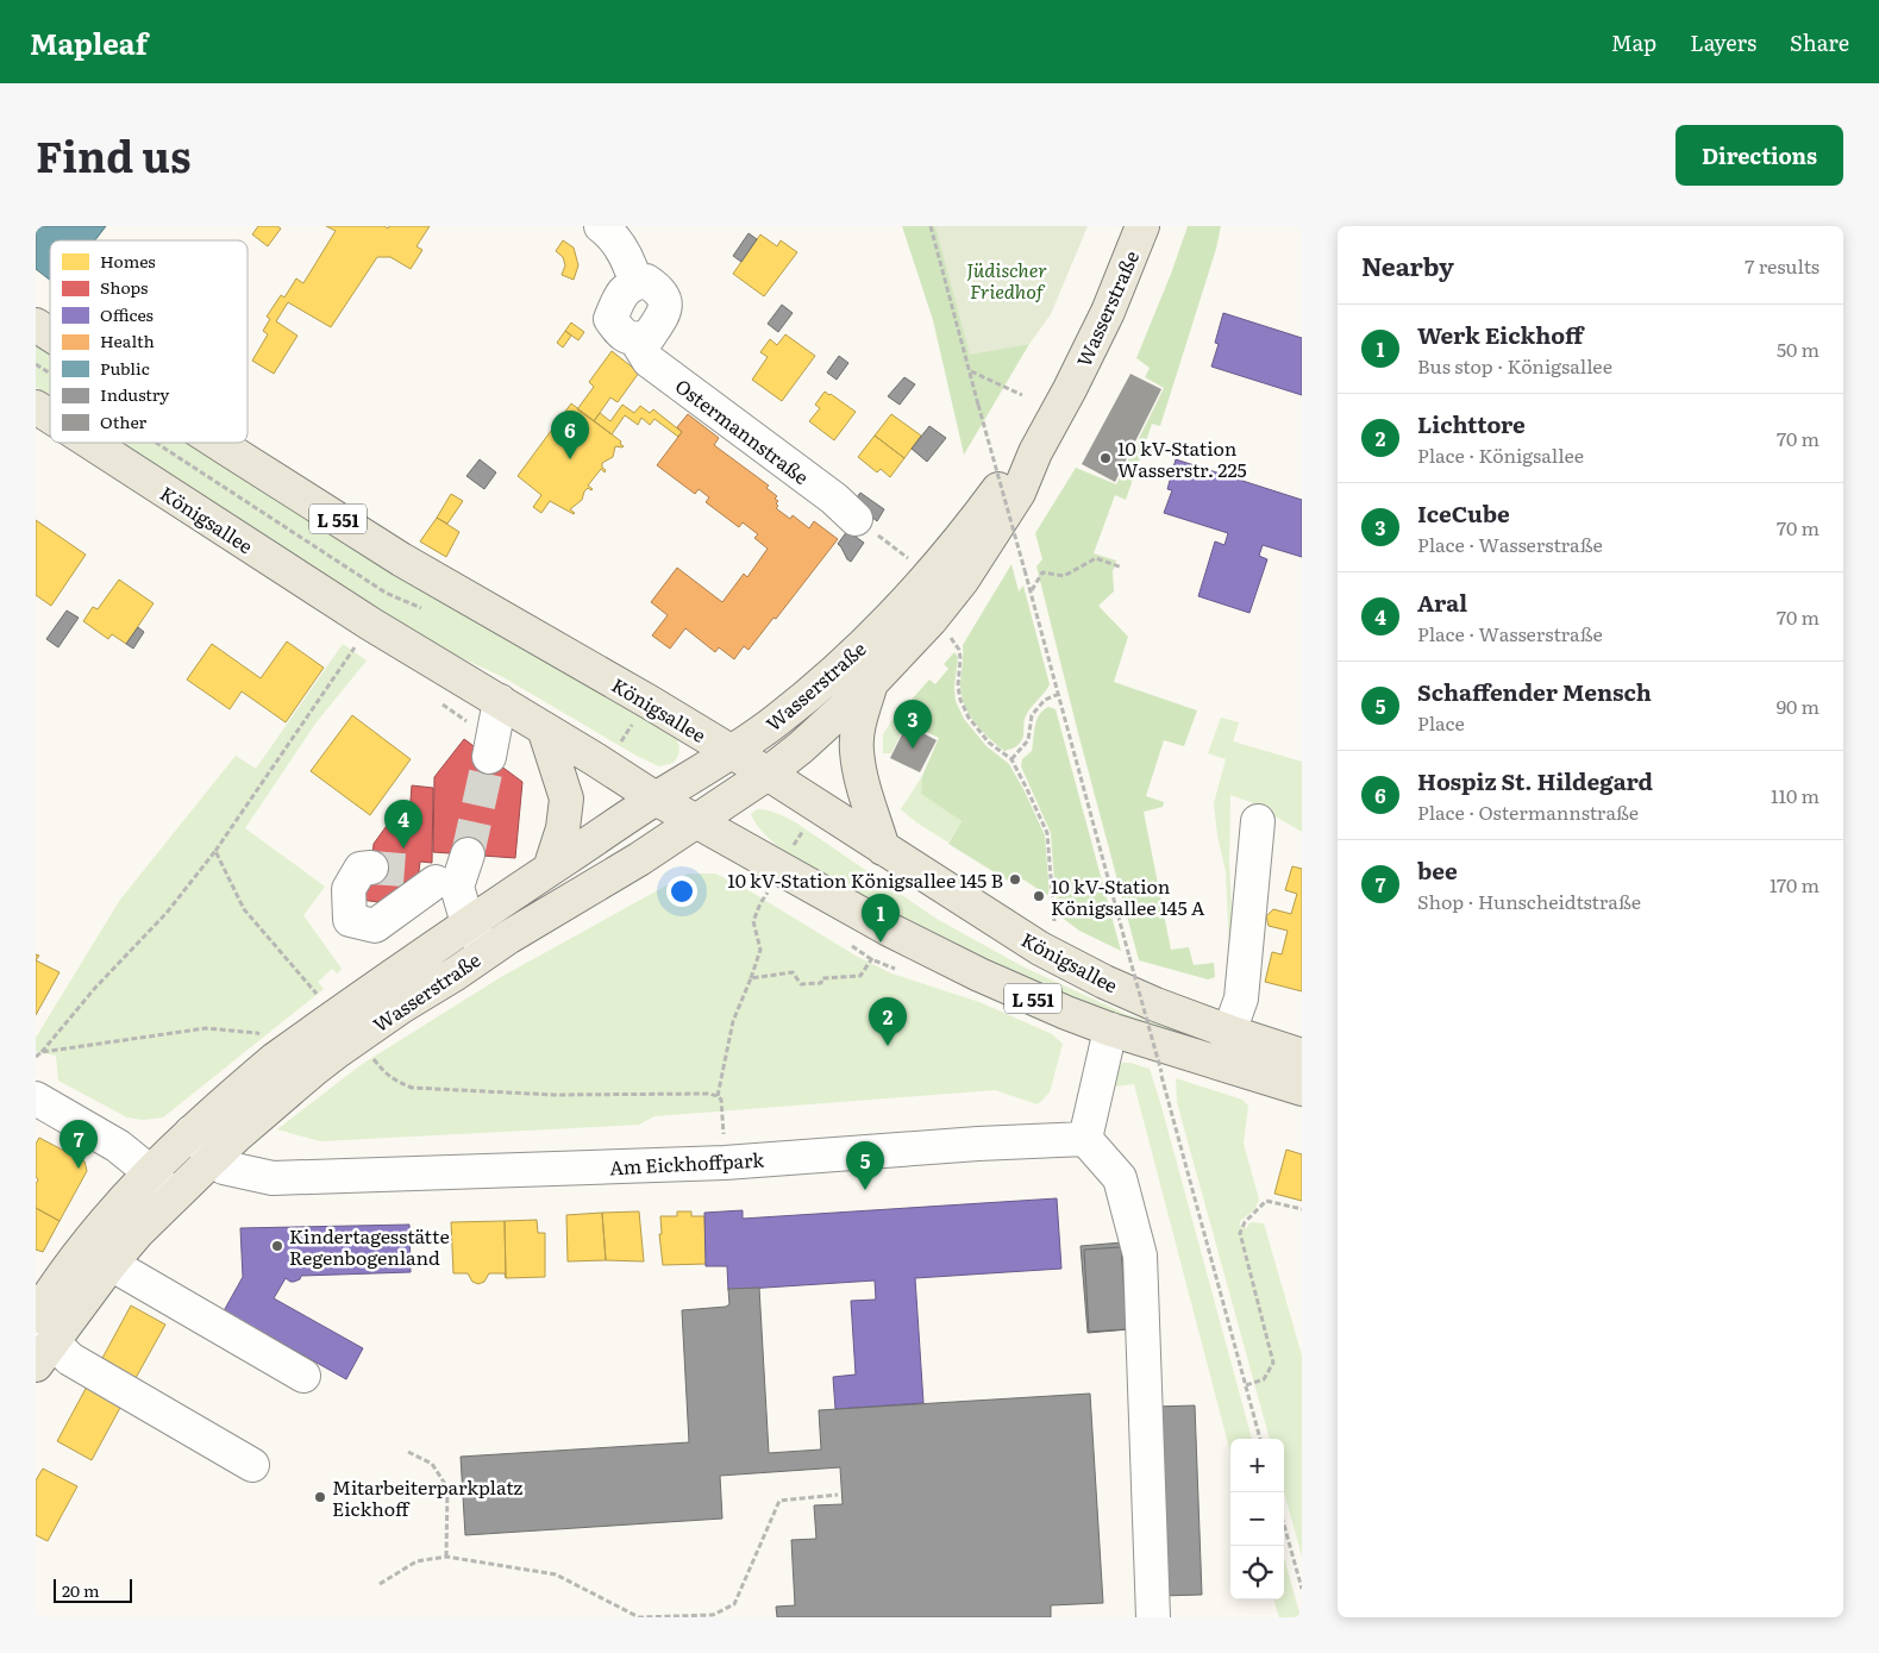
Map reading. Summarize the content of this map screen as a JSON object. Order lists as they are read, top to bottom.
{
  "streets": {
    "main road": ["Wasserstraße", "Königsallee", "L 551"],
    "street": ["Ostermannstraße", "Am Eickhoffpark"]
  },
  "crossings": [
    ["Wasserstraße", "Königsallee"],
    ["Wasserstraße", "Am Eickhoffpark"]
  ],
  "parks": ["Jüdischer Friedhof"],
  "places": [
    "10 kV-Station Wasserstr. 225",
    "10 kV-Station Königsallee 145 B",
    "10 kV-Station Königsallee 145 A",
    "Kindertagesstätte Regenbogenland",
    "Mitarbeiterparkplatz Eickhoff"
  ],
  "legend": [
    "Homes",
    "Shops",
    "Offices",
    "Health",
    "Public",
    "Industry",
    "Other"
  ],
  "scale_bar": "20 m",
  "page": {
    "header": "Mapleaf",
    "nav": ["Map", "Layers", "Share"],
    "title": "Find us",
    "buttons": "Directions",
    "heading": ["Nearby", "7 results"],
    "list": [
      {
        "mark": "1",
        "name": "Werk Eickhoff",
        "note": "Bus stop · Königsallee",
        "value": "50 m"
      },
      {
        "mark": "2",
        "name": "Lichttore",
        "note": "Place · Königsallee",
        "value": "70 m"
      },
      {
        "mark": "3",
        "name": "IceCube",
        "note": "Place · Wasserstraße",
        "value": "70 m"
      },
      {
        "mark": "4",
        "name": "Aral",
        "note": "Place · Wasserstraße",
        "value": "70 m"
      },
      {
        "mark": "5",
        "name": "Schaffender Mensch",
        "note": "Place",
        "value": "90 m"
      },
      {
        "mark": "6",
        "name": "Hospiz St. Hildegard",
        "note": "Place · Ostermannstraße",
        "value": "110 m"
      },
      {
        "mark": "7",
        "name": "bee",
        "note": "Shop · Hunscheidtstraße",
        "value": "170 m"
      }
    ],
    "pins": [
      "6",
      "3",
      "4",
      "1",
      "2",
      "7",
      "5"
    ],
    "map_buttons": ["+", "−"],
    "scale": "20 m"
  }
}
